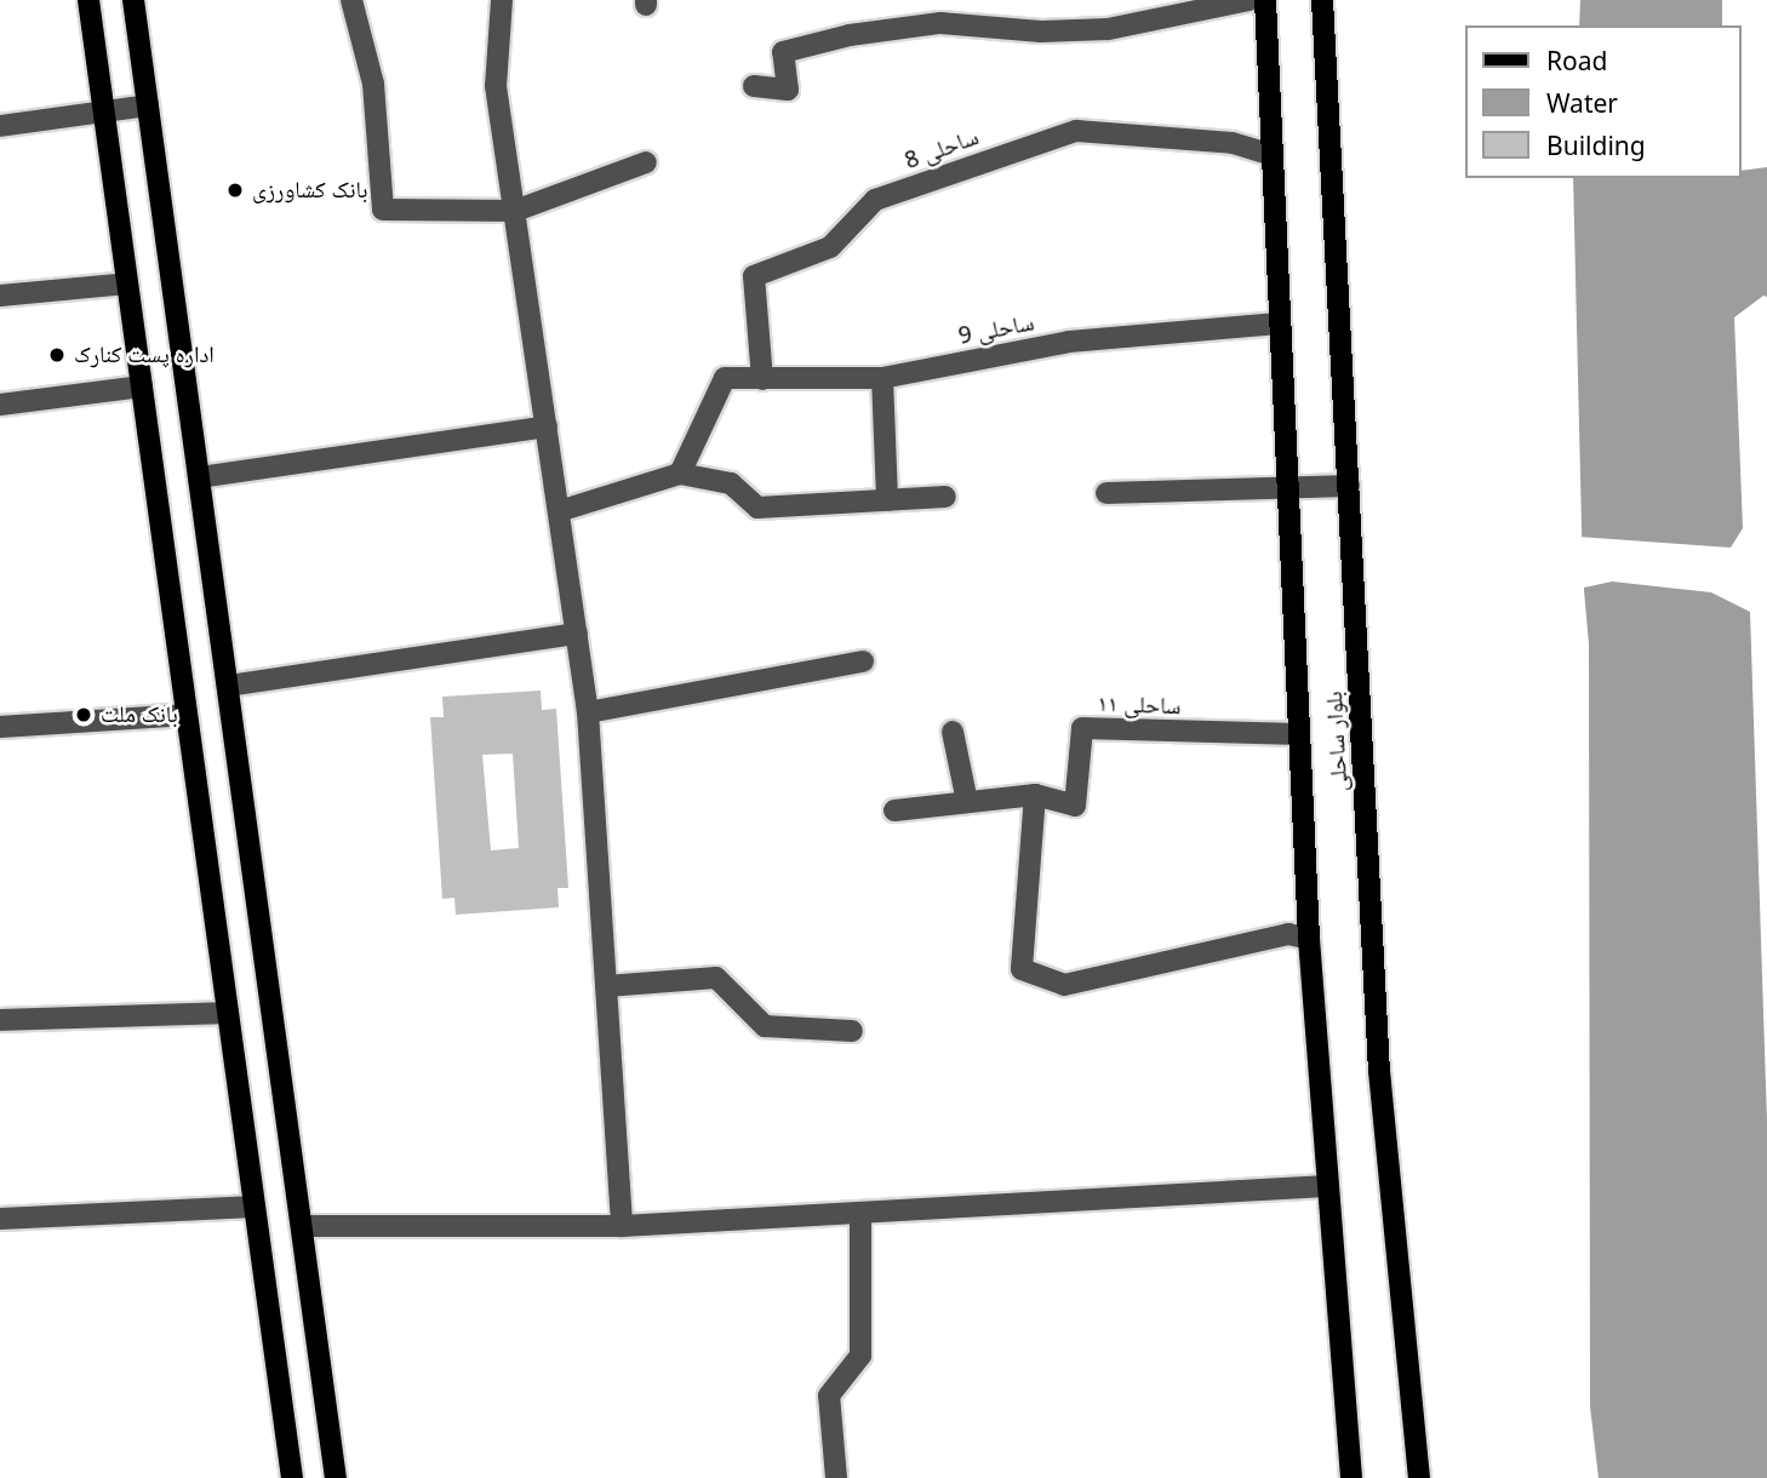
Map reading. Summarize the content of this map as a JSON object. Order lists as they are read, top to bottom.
{
  "streets": {
    "main road": ["بلوار ساحلی"],
    "street": ["ساحلی 8", "ساحلی 9", "ساحلی ۱۱"]
  },
  "crossings": [
    ["ساحلی 8", "ساحلی 9"],
    ["ساحلی 8", "بلوار ساحلی"],
    ["ساحلی 9", "بلوار ساحلی"],
    ["ساحلی ۱۱", "بلوار ساحلی"]
  ],
  "places": ["بانک کشاورزی", "اداره پست کنارک", "بانک ملت"],
  "legend": ["Road", "Water", "Building"]
}
